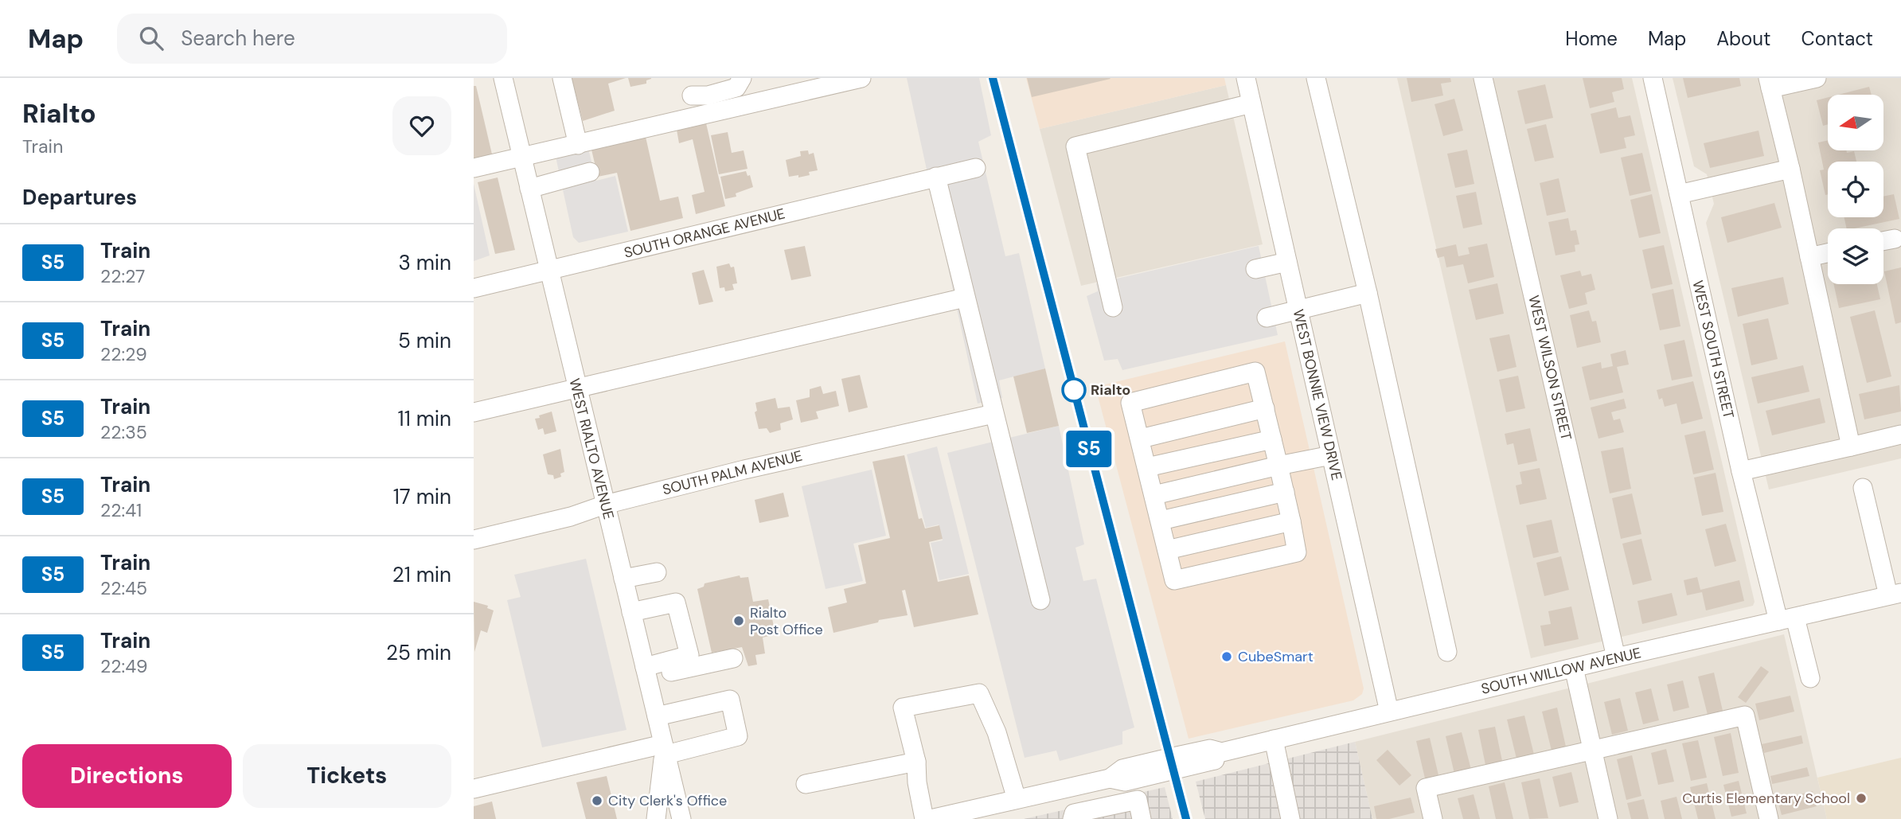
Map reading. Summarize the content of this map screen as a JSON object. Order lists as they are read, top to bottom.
{
  "streets": {
    "street": [
      "SOUTH ORANGE AVENUE",
      "WEST SOUTH STREET",
      "WEST WILSON STREET",
      "WEST BONNIE VIEW DRIVE",
      "WEST RIALTO AVENUE",
      "SOUTH PALM AVENUE",
      "SOUTH WILLOW AVENUE"
    ]
  },
  "crossings": [
    ["SOUTH ORANGE AVENUE", "WEST RIALTO AVENUE"],
    ["WEST SOUTH STREET", "SOUTH WILLOW AVENUE"],
    ["WEST WILSON STREET", "SOUTH WILLOW AVENUE"],
    ["WEST BONNIE VIEW DRIVE", "SOUTH WILLOW AVENUE"],
    ["WEST RIALTO AVENUE", "SOUTH PALM AVENUE"]
  ],
  "places": [
    "Rialto",
    "Rialto Post Office",
    "CubeSmart",
    "Curtis Elementary School",
    "City Clerk's Office"
  ],
  "north": "left",
  "page": {
    "header": "Map",
    "search": "Search here",
    "nav": [
      "Home",
      "Map",
      "About",
      "Contact"
    ],
    "heading": [
      ["Rialto", "Train"],
      "Departures"
    ],
    "on_map": "S5",
    "list": [
      {
        "mark": "S5",
        "name": "Train",
        "note": "22:27",
        "value": "3 min"
      },
      {
        "mark": "S5",
        "name": "Train",
        "note": "22:29",
        "value": "5 min"
      },
      {
        "mark": "S5",
        "name": "Train",
        "note": "22:35",
        "value": "11 min"
      },
      {
        "mark": "S5",
        "name": "Train",
        "note": "22:41",
        "value": "17 min"
      },
      {
        "mark": "S5",
        "name": "Train",
        "note": "22:45",
        "value": "21 min"
      },
      {
        "mark": "S5",
        "name": "Train",
        "note": "22:49",
        "value": "25 min"
      }
    ],
    "buttons": ["Directions", "Tickets"]
  }
}
